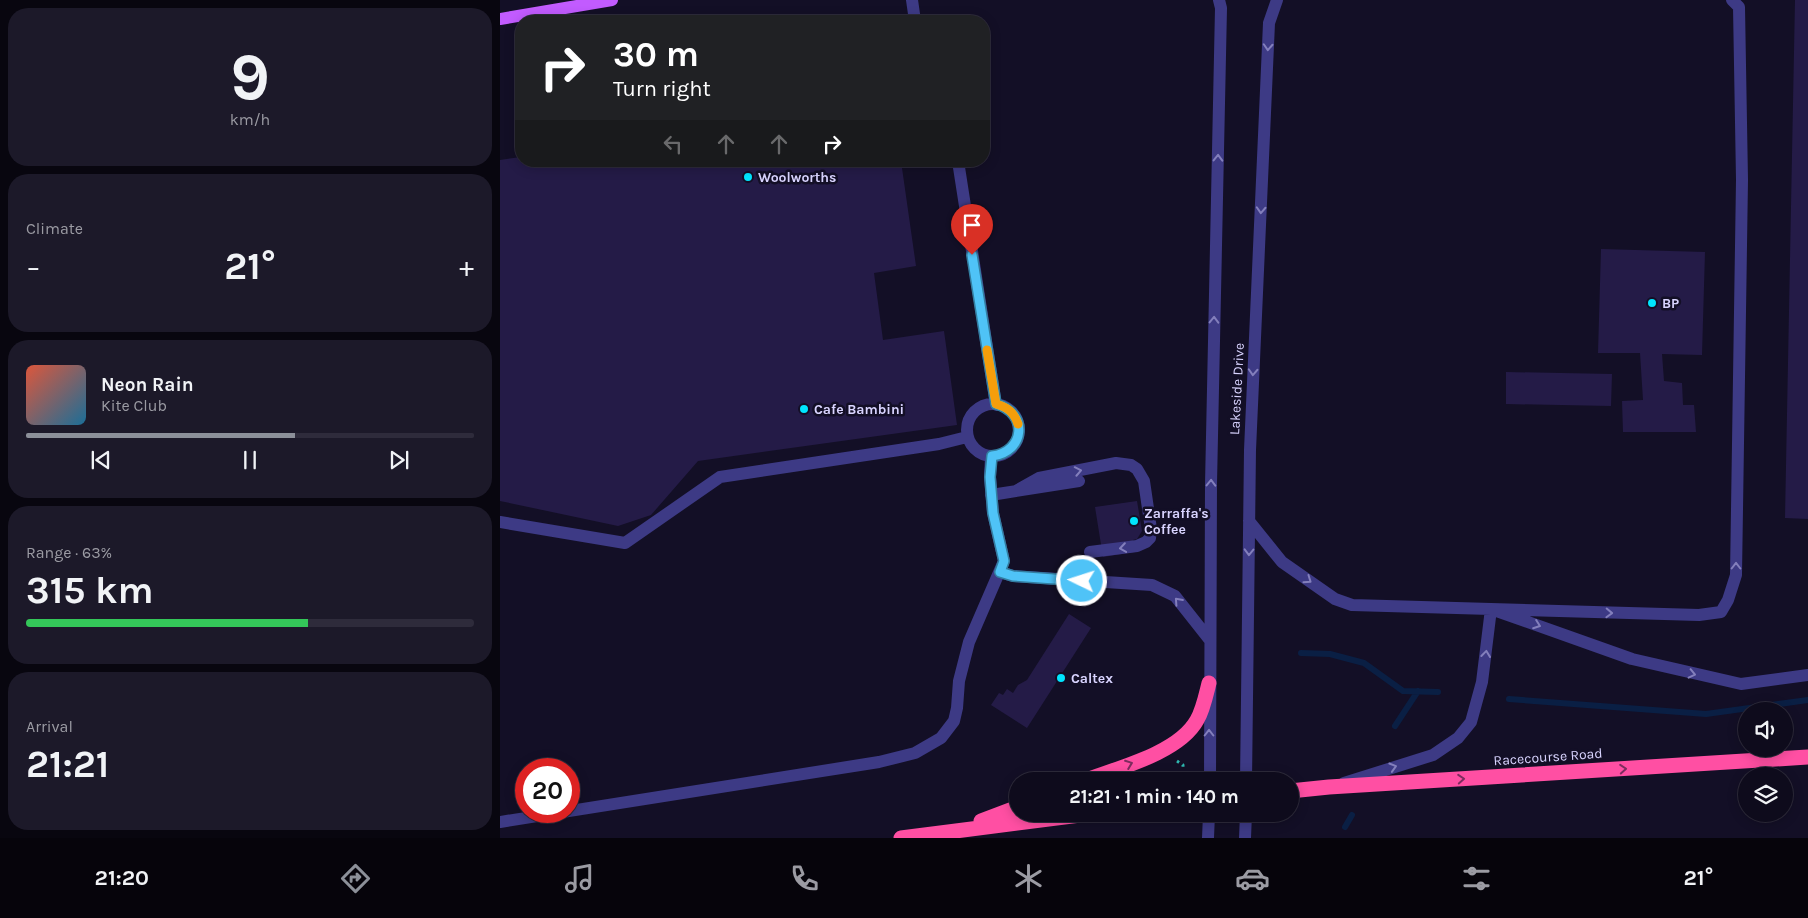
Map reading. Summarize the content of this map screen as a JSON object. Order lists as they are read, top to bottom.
{
  "streets": {
    "highway": ["Racecourse Road"],
    "street": ["Lakeside Drive"]
  },
  "one_way": ["Racecourse Road"],
  "places": [
    "Woolworths",
    "BP",
    "Cafe Bambini",
    "Zarraffa's Coffee",
    "Caltex"
  ],
  "page": {
    "tile": [
      ["9", "km/h"],
      "Climate",
      ["Range · 63%", "315 km"],
      ["Arrival", "21:21"]
    ],
    "turn": ["30 m", "Turn right"],
    "heat": ["−", "21°", "+"],
    "song": ["Neon Rain", "Kite Club"],
    "limit": "20",
    "trip": "21:21 · 1 min · 140 m",
    "tabs": ["21:20", "21°"]
  }
}
